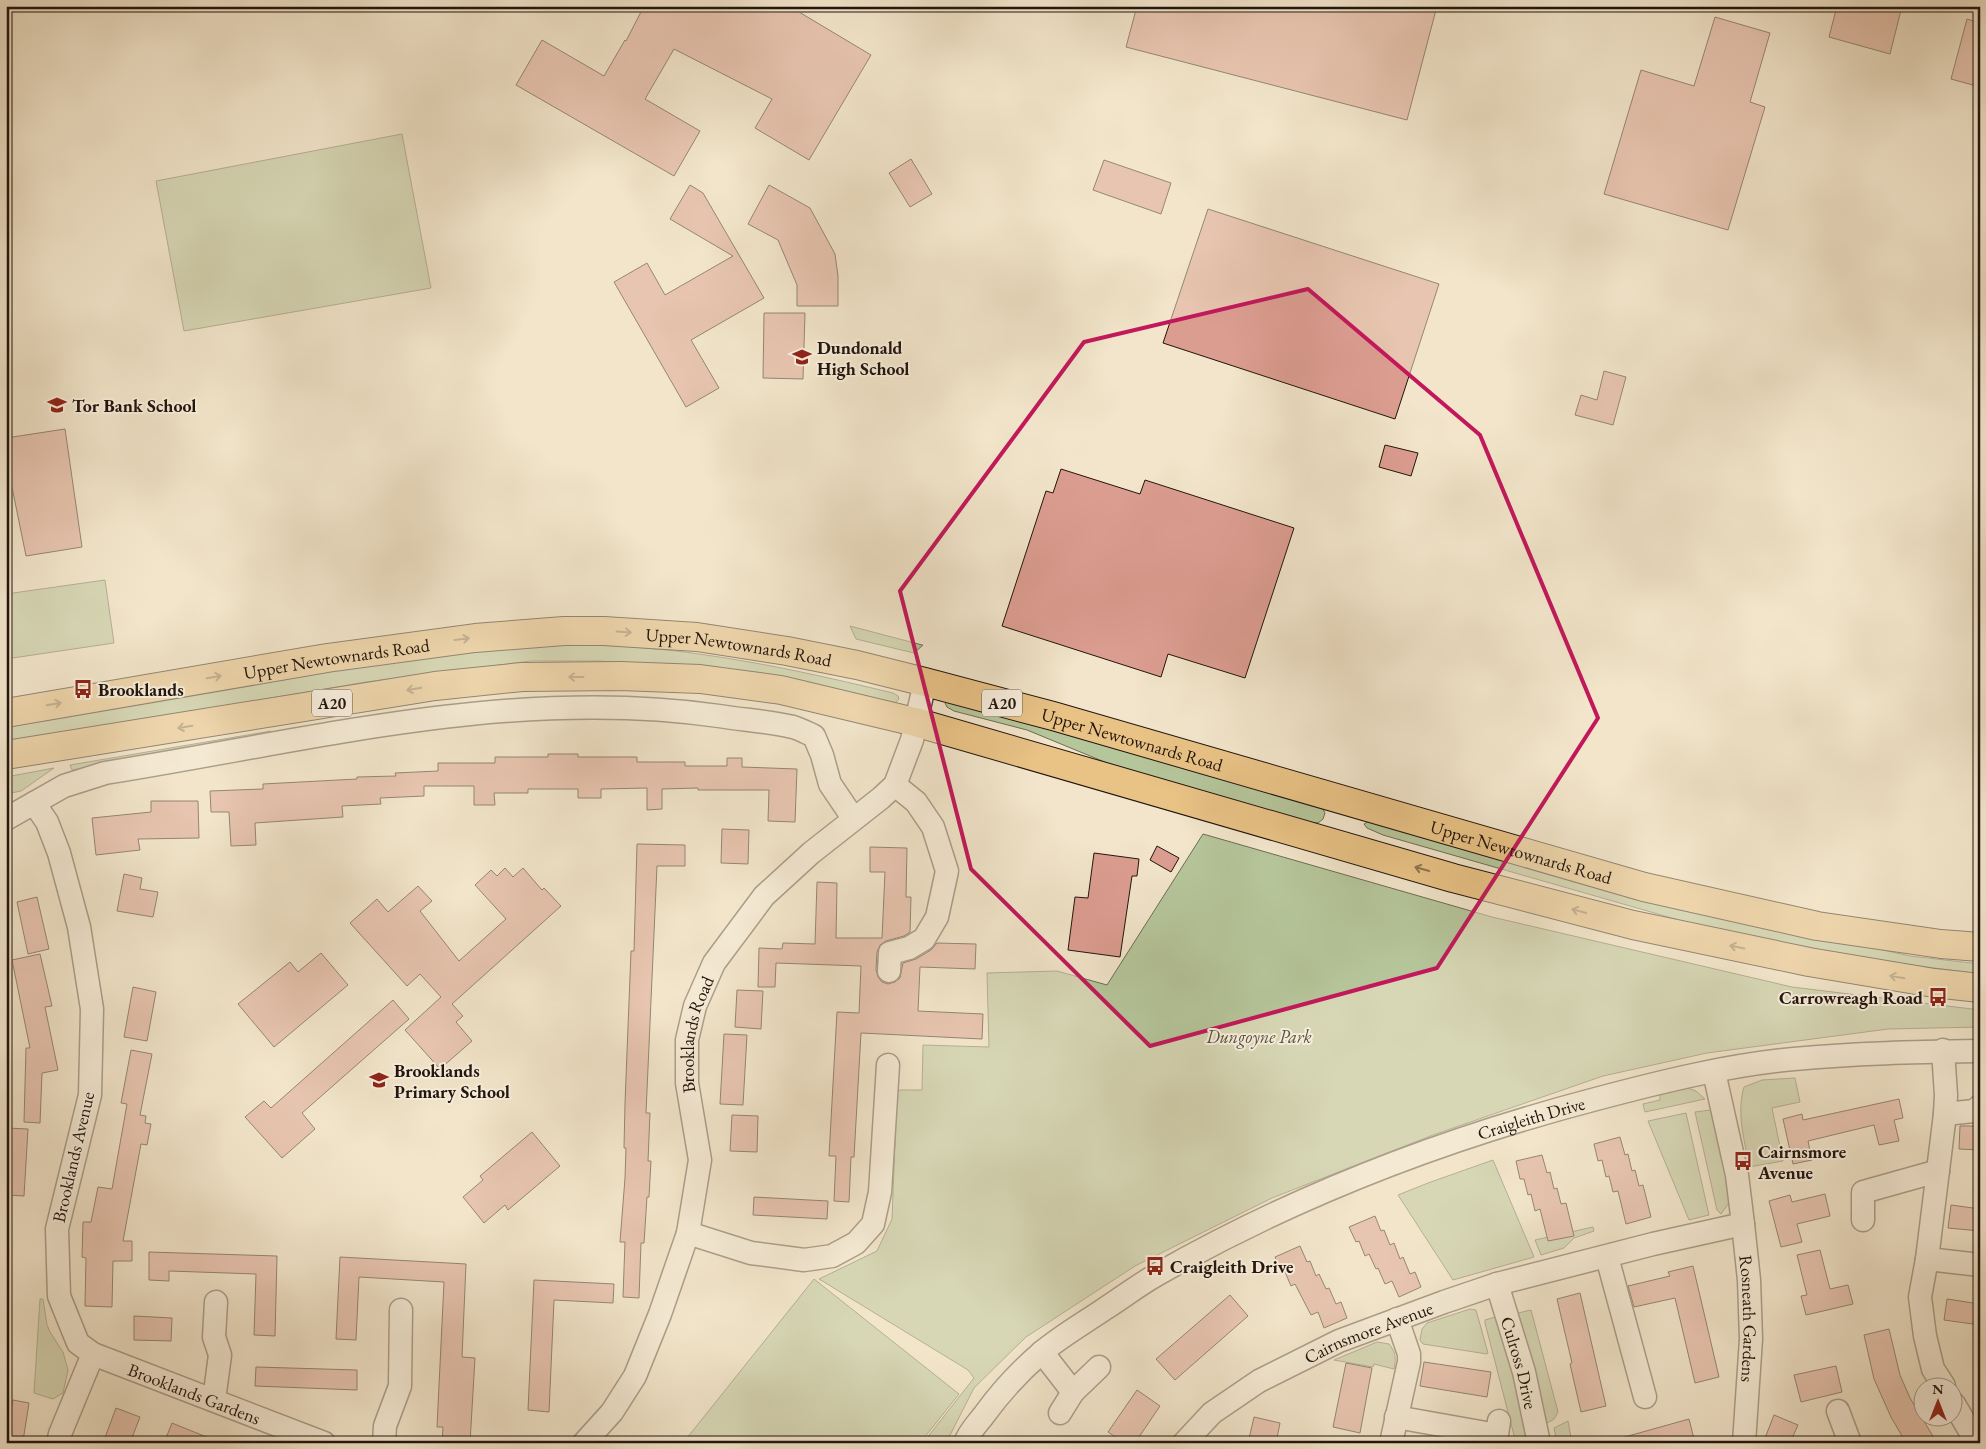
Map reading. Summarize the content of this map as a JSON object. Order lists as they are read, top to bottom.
{
  "streets": {
    "highway": ["Upper Newtownards Road", "A20"],
    "street": [
      "Brooklands Road",
      "Craigleith Drive",
      "Brooklands Avenue",
      "Rosneath Gardens",
      "Cairnsmore Avenue",
      "Culross Drive",
      "Brooklands Gardens"
    ]
  },
  "crossings": [
    ["Upper Newtownards Road", "Brooklands Road"],
    ["Brooklands Avenue", "Brooklands Gardens"],
    ["Rosneath Gardens", "Cairnsmore Avenue"],
    ["Cairnsmore Avenue", "Culross Drive"]
  ],
  "parks": ["Dungoyne Park"],
  "places": {
    "school or university": ["Dundonald High School", "Tor Bank School", "Brooklands Primary School"],
    "bus stop": [
      "Brooklands",
      "Carrowreagh Road",
      "Cairnsmore Avenue",
      "Craigleith Drive"
    ]
  },
  "north": "top"
}
